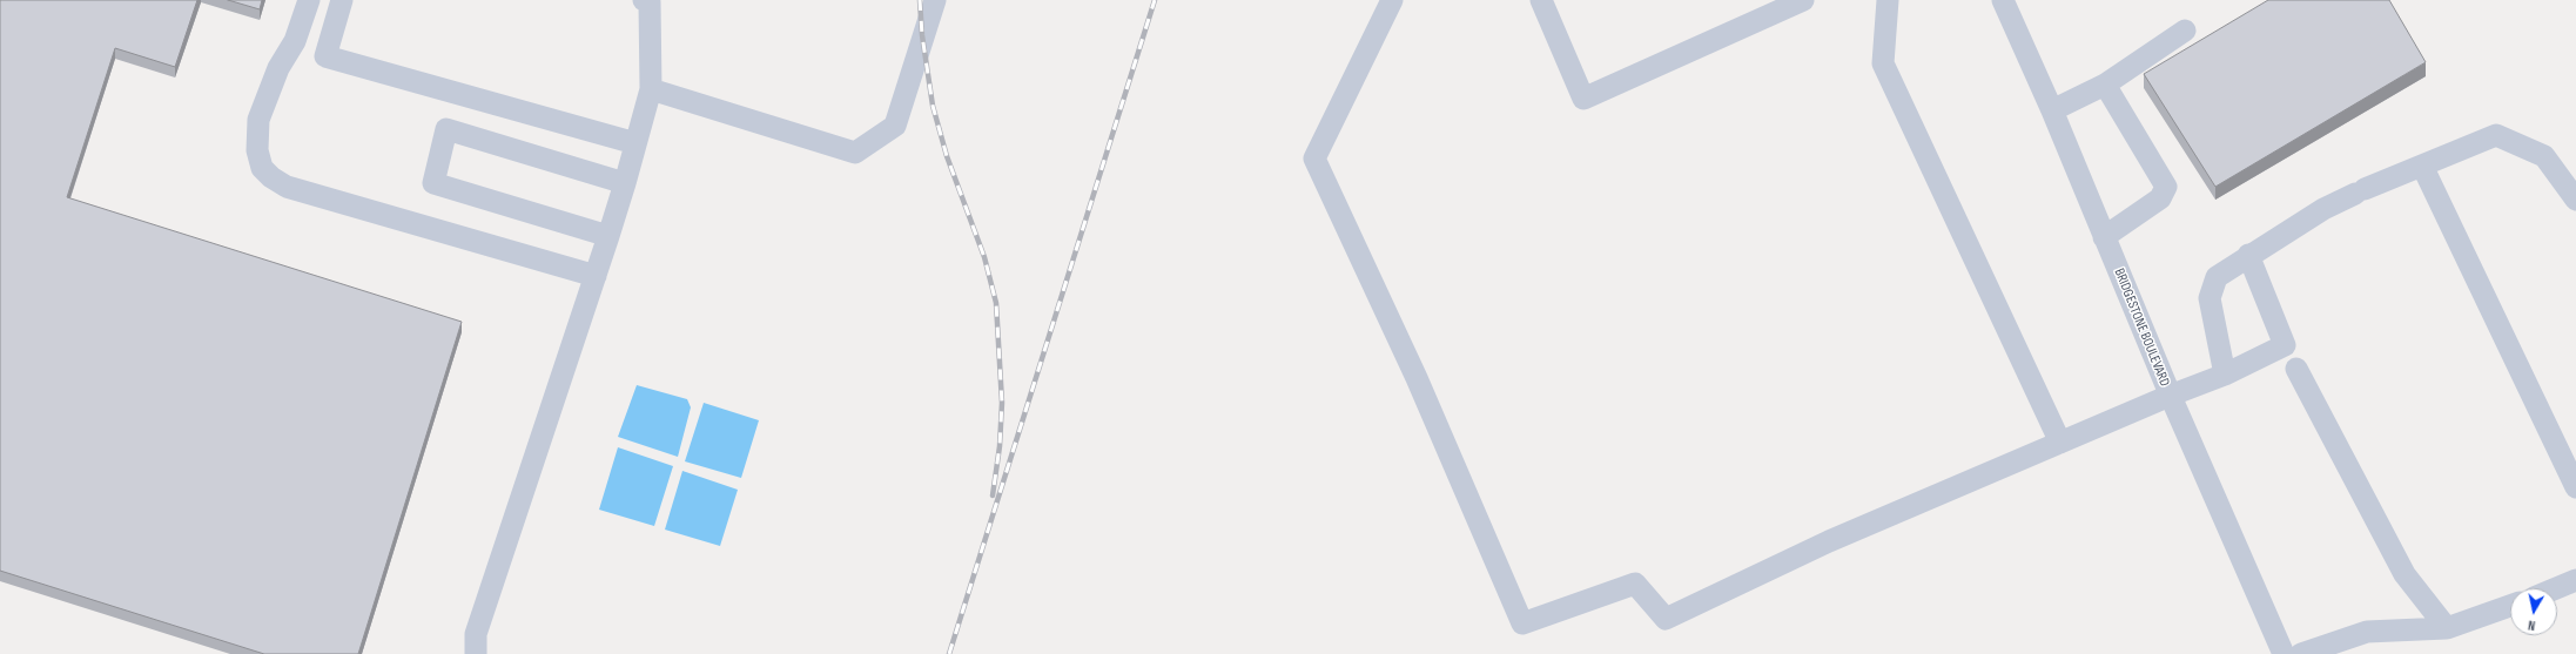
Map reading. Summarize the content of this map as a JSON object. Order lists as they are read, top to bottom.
{
  "streets": {
    "street": ["BRIDGESTONE BOULEVARD"]
  },
  "north": "bottom"
}
